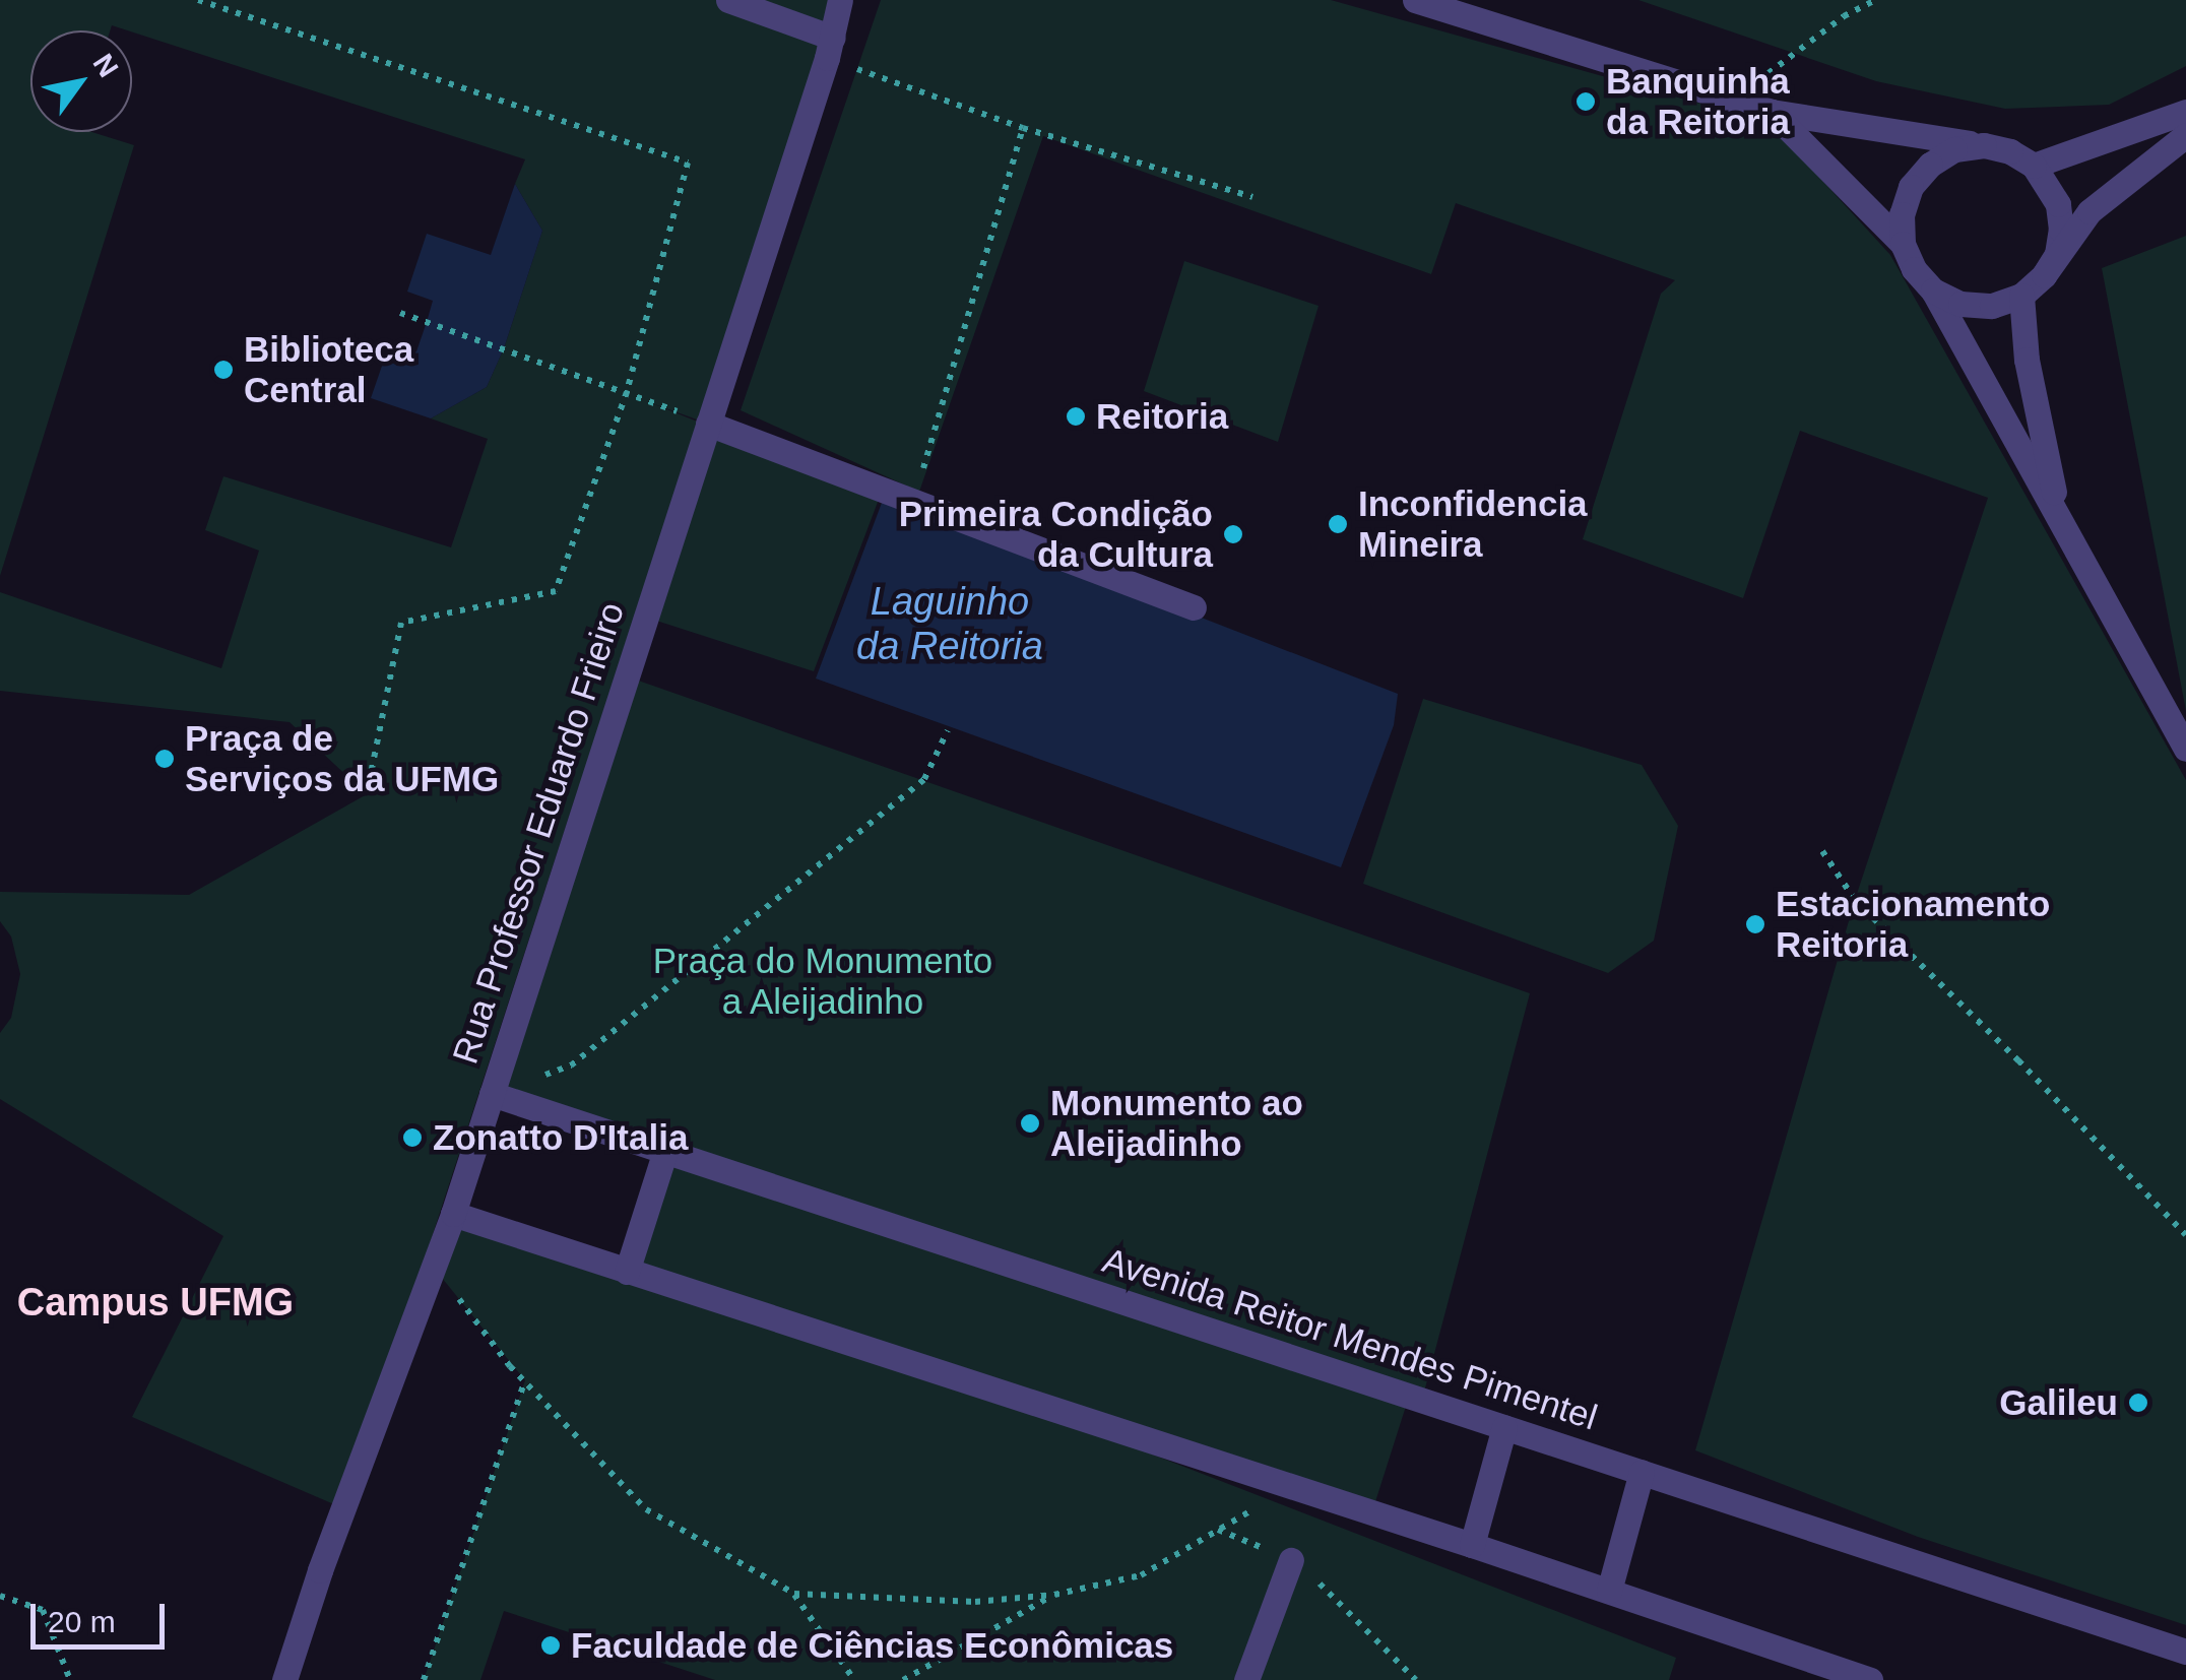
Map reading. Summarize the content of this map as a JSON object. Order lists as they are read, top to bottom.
{
  "streets": {
    "street": ["Rua Professor Eduardo Frieiro", "Avenida Reitor Mendes Pimentel"]
  },
  "crossings": [
    ["Rua Professor Eduardo Frieiro", "Avenida Reitor Mendes Pimentel"]
  ],
  "districts": ["Campus UFMG"],
  "water": ["Laguinho da Reitoria"],
  "parks": ["Praça do Monumento a Aleijadinho"],
  "places": [
    "Banquinha da Reitoria",
    "Biblioteca Central",
    "Reitoria",
    "Inconfidencia Mineira",
    "Primeira Condição da Cultura",
    "Praça de Serviços da UFMG",
    "Estacionamento Reitoria",
    "Monumento ao Aleijadinho",
    "Zonatto D'Italia",
    "Galileu",
    "Faculdade de Ciências Econômicas"
  ],
  "scale_bar": "20 m",
  "north": "top right"
}
